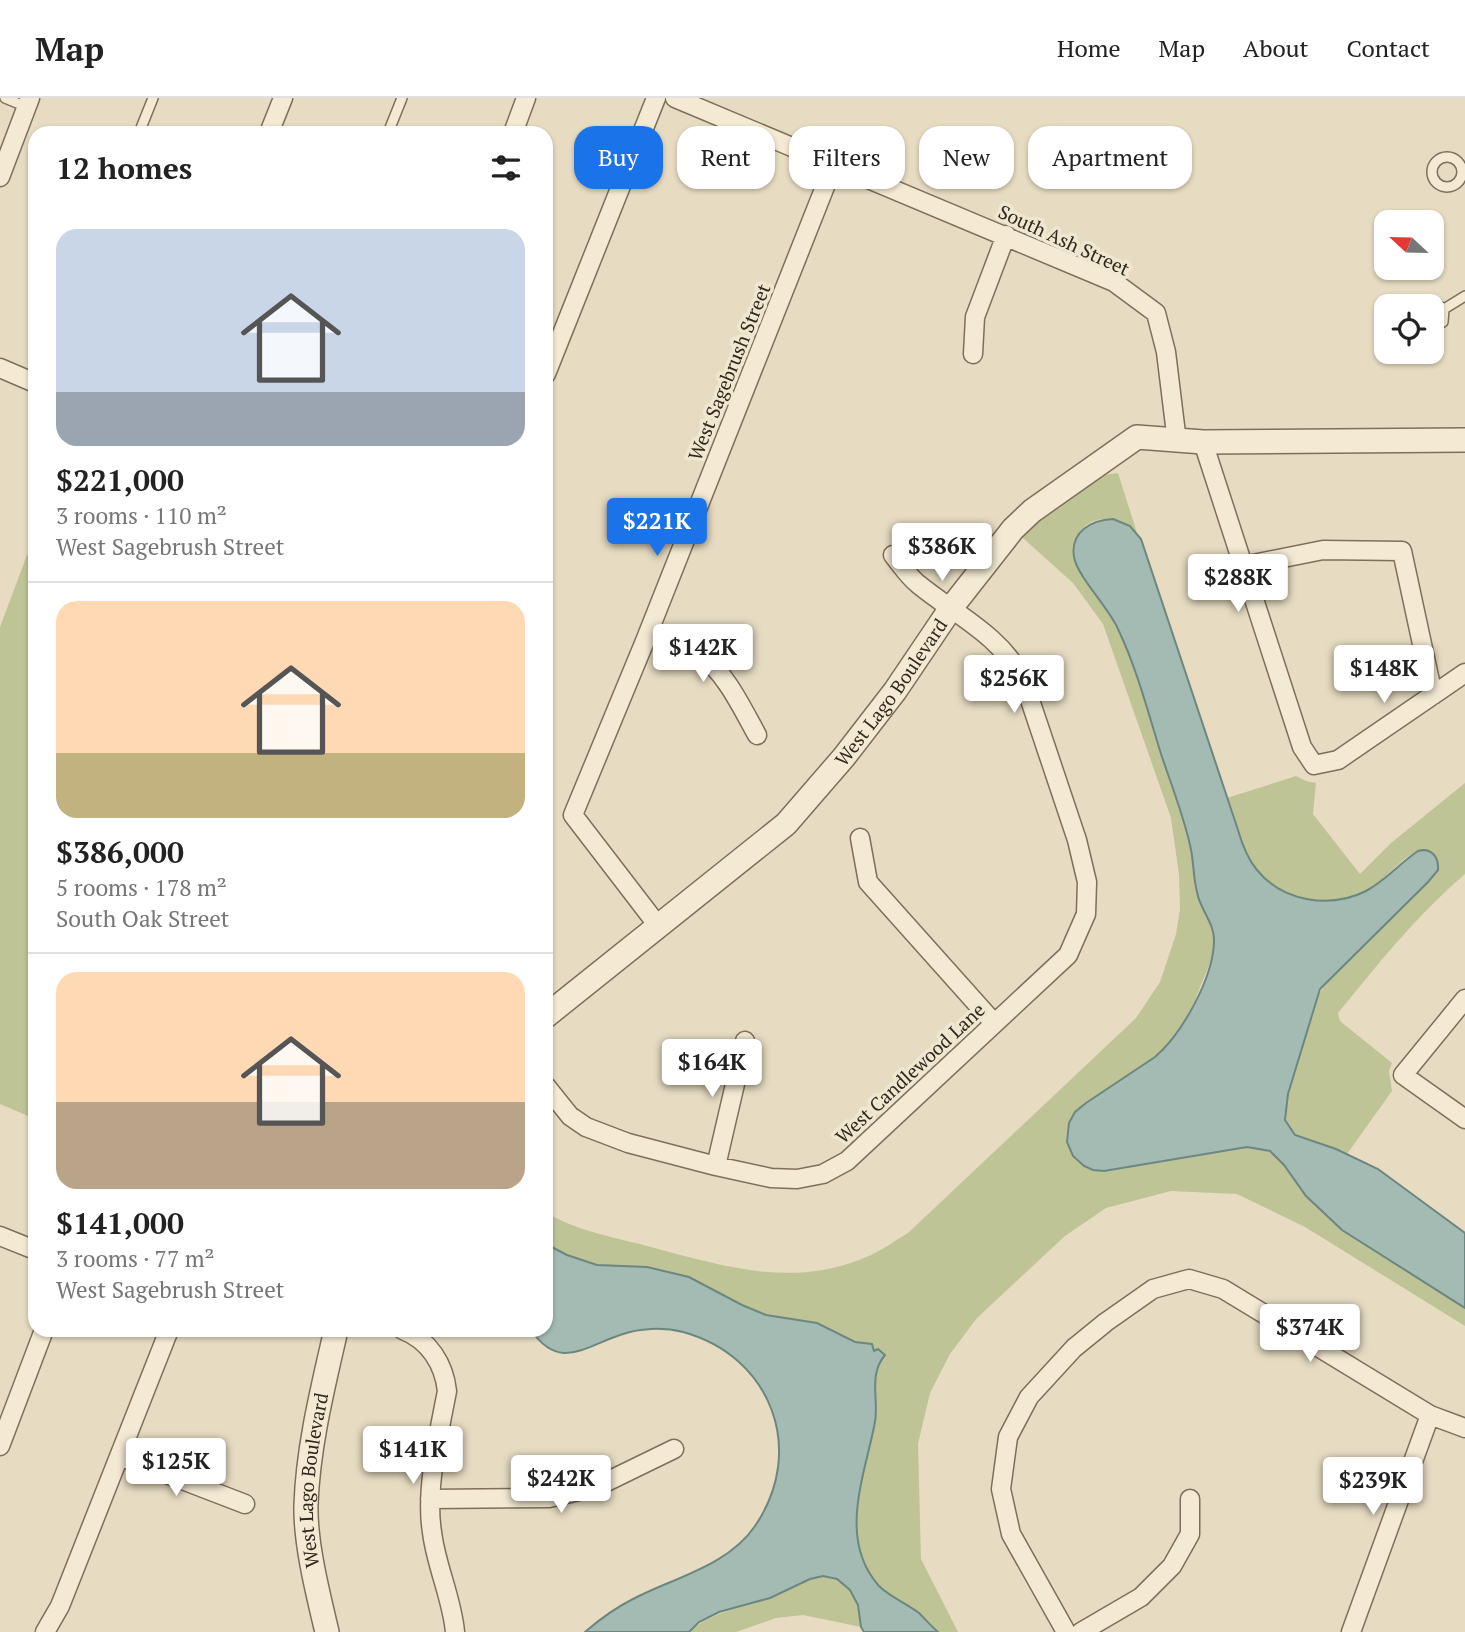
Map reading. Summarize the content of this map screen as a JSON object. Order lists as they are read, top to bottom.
{
  "streets": {
    "street": [
      "South Ash Street",
      "West Sagebrush Street",
      "West Lago Boulevard",
      "West Candlewood Lane"
    ]
  },
  "crossings": [
    ["South Ash Street", "West Lago Boulevard"],
    ["West Sagebrush Street", "West Lago Boulevard"],
    ["West Lago Boulevard", "West Candlewood Lane"]
  ],
  "north": "left",
  "page": {
    "header": "Map",
    "nav": [
      "Home",
      "Map",
      "About",
      "Contact"
    ],
    "chip": [
      "Buy",
      "Rent",
      "Filters",
      "New",
      "Apartment"
    ],
    "heading": "12 homes",
    "list": [
      {
        "name": "$221,000",
        "note": "3 rooms · 110 m² · West Sagebrush Street"
      },
      {
        "name": "$386,000",
        "note": "5 rooms · 178 m² · South Oak Street"
      },
      {
        "name": "$141,000",
        "note": "3 rooms · 77 m² · West Sagebrush Street"
      }
    ],
    "price": [
      "$221K",
      "$386K",
      "$288K",
      "$142K",
      "$148K",
      "$256K",
      "$164K",
      "$374K",
      "$141K",
      "$125K",
      "$242K",
      "$239K"
    ]
  }
}
